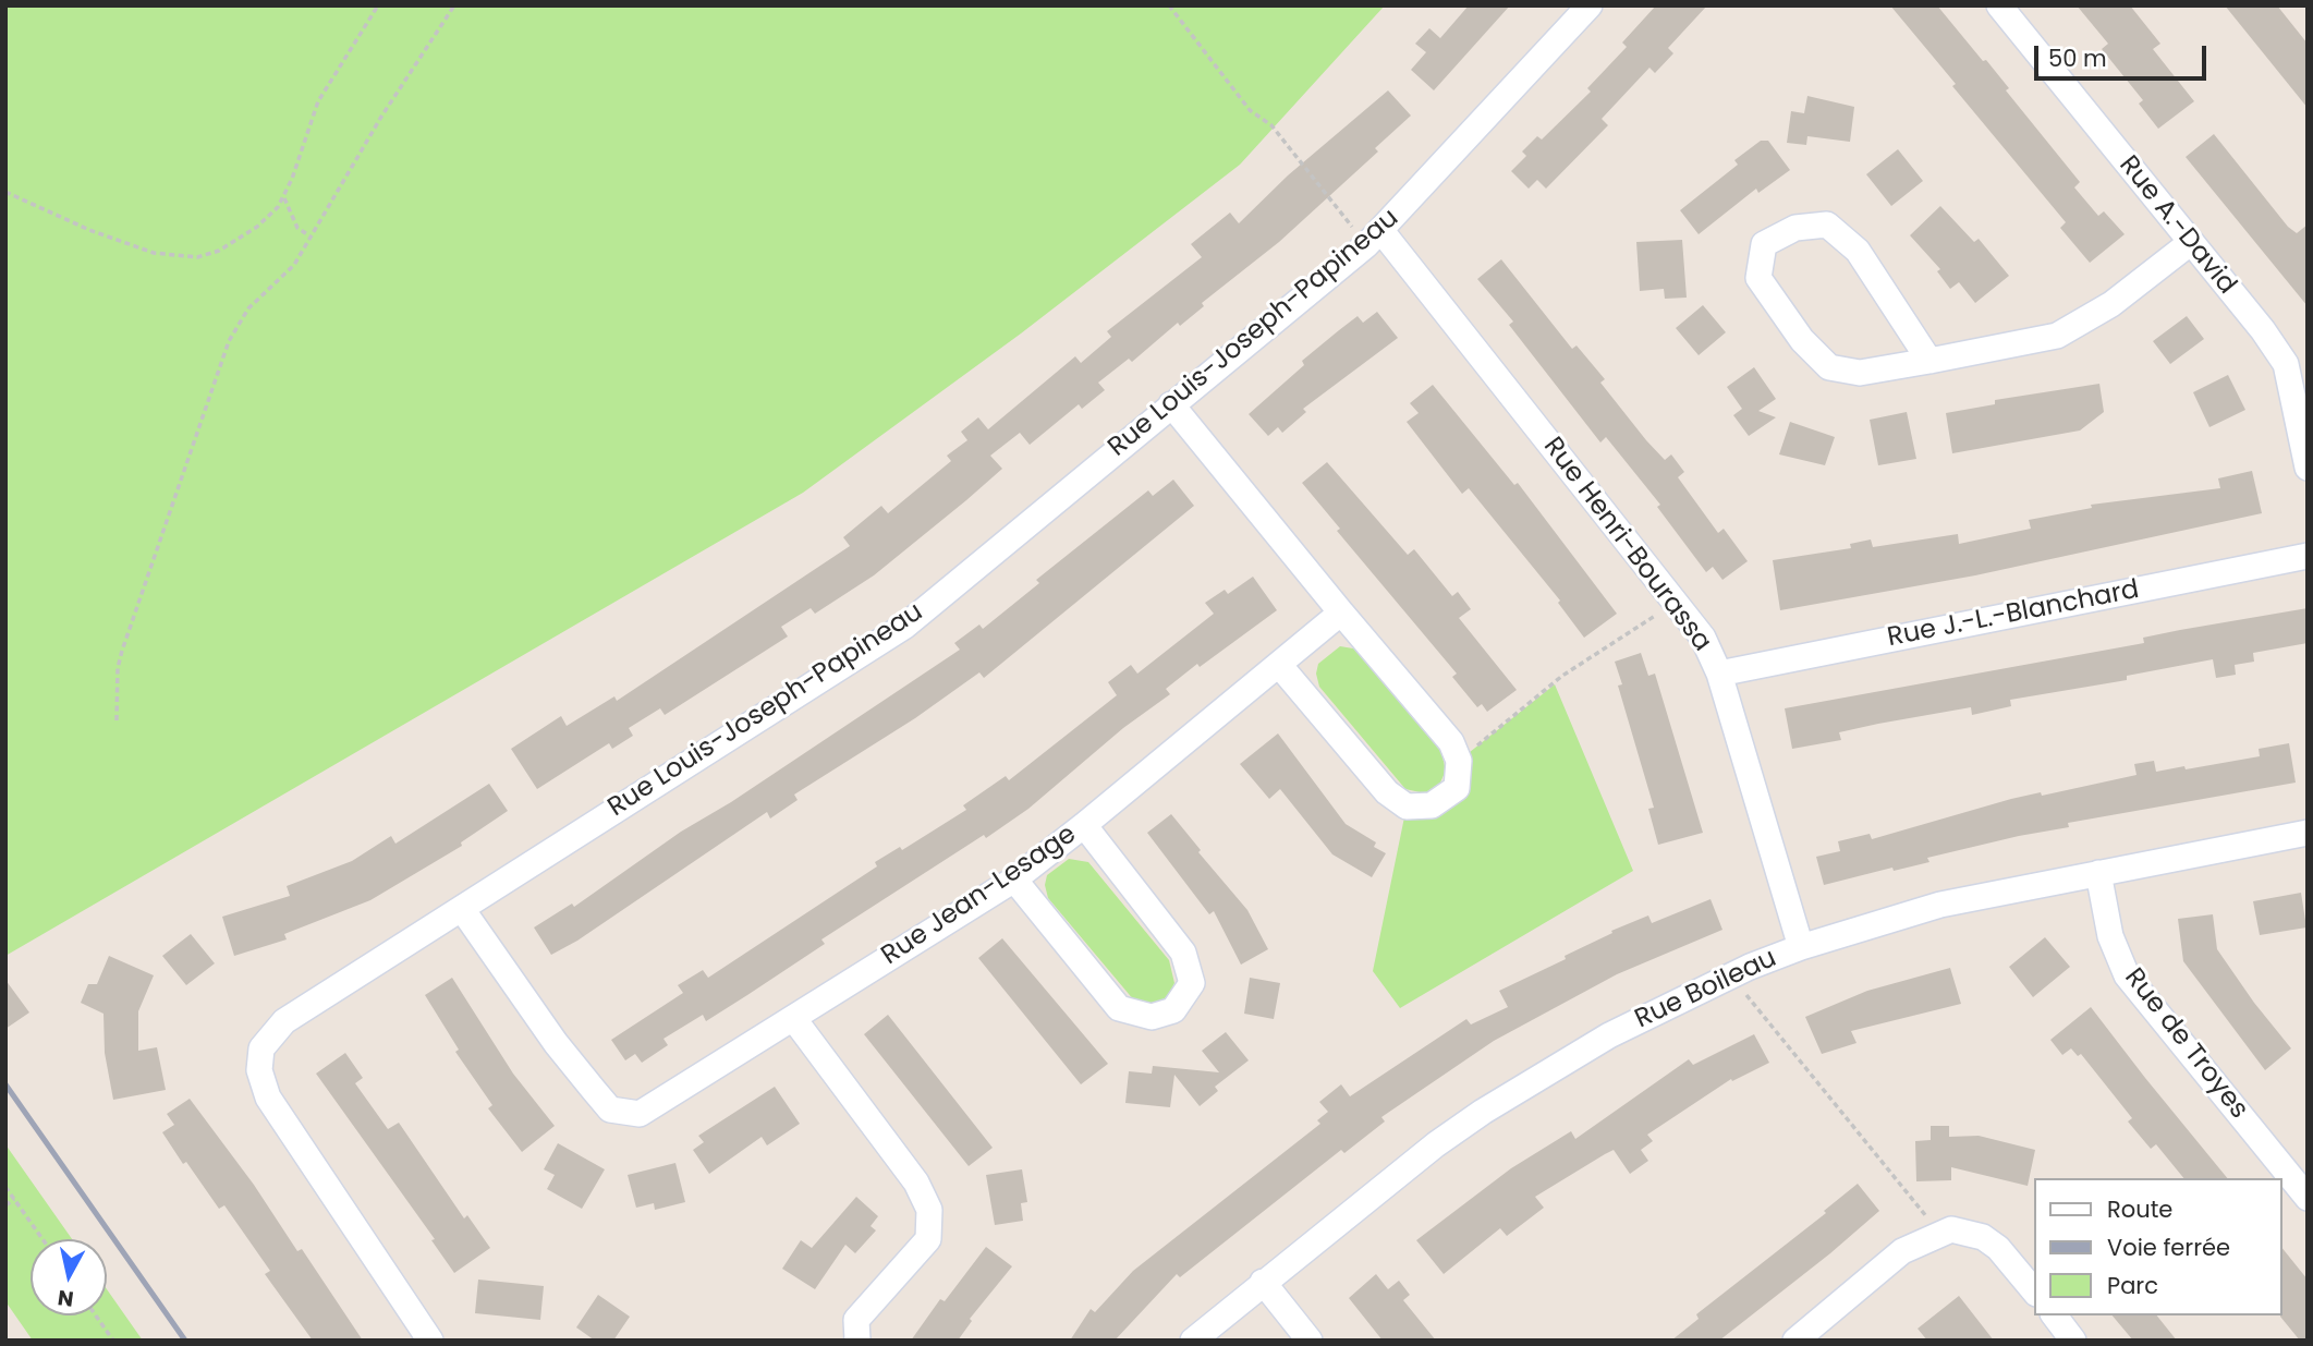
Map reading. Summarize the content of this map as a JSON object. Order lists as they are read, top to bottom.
{
  "streets": {
    "street": [
      "Rue A.-David",
      "Rue Louis-Joseph-Papineau",
      "Rue Henri-Bourassa",
      "Rue J.-L.-Blanchard",
      "Rue Jean-Lesage",
      "Rue Boileau",
      "Rue de Troyes"
    ]
  },
  "crossings": [
    ["Rue Louis-Joseph-Papineau", "Rue Henri-Bourassa"],
    ["Rue Louis-Joseph-Papineau", "Rue Jean-Lesage"],
    ["Rue Henri-Bourassa", "Rue J.-L.-Blanchard"],
    ["Rue Henri-Bourassa", "Rue Boileau"],
    ["Rue Boileau", "Rue de Troyes"]
  ],
  "legend": ["Route", "Voie ferrée", "Parc"],
  "scale_bar": "50 m",
  "north": "bottom"
}
